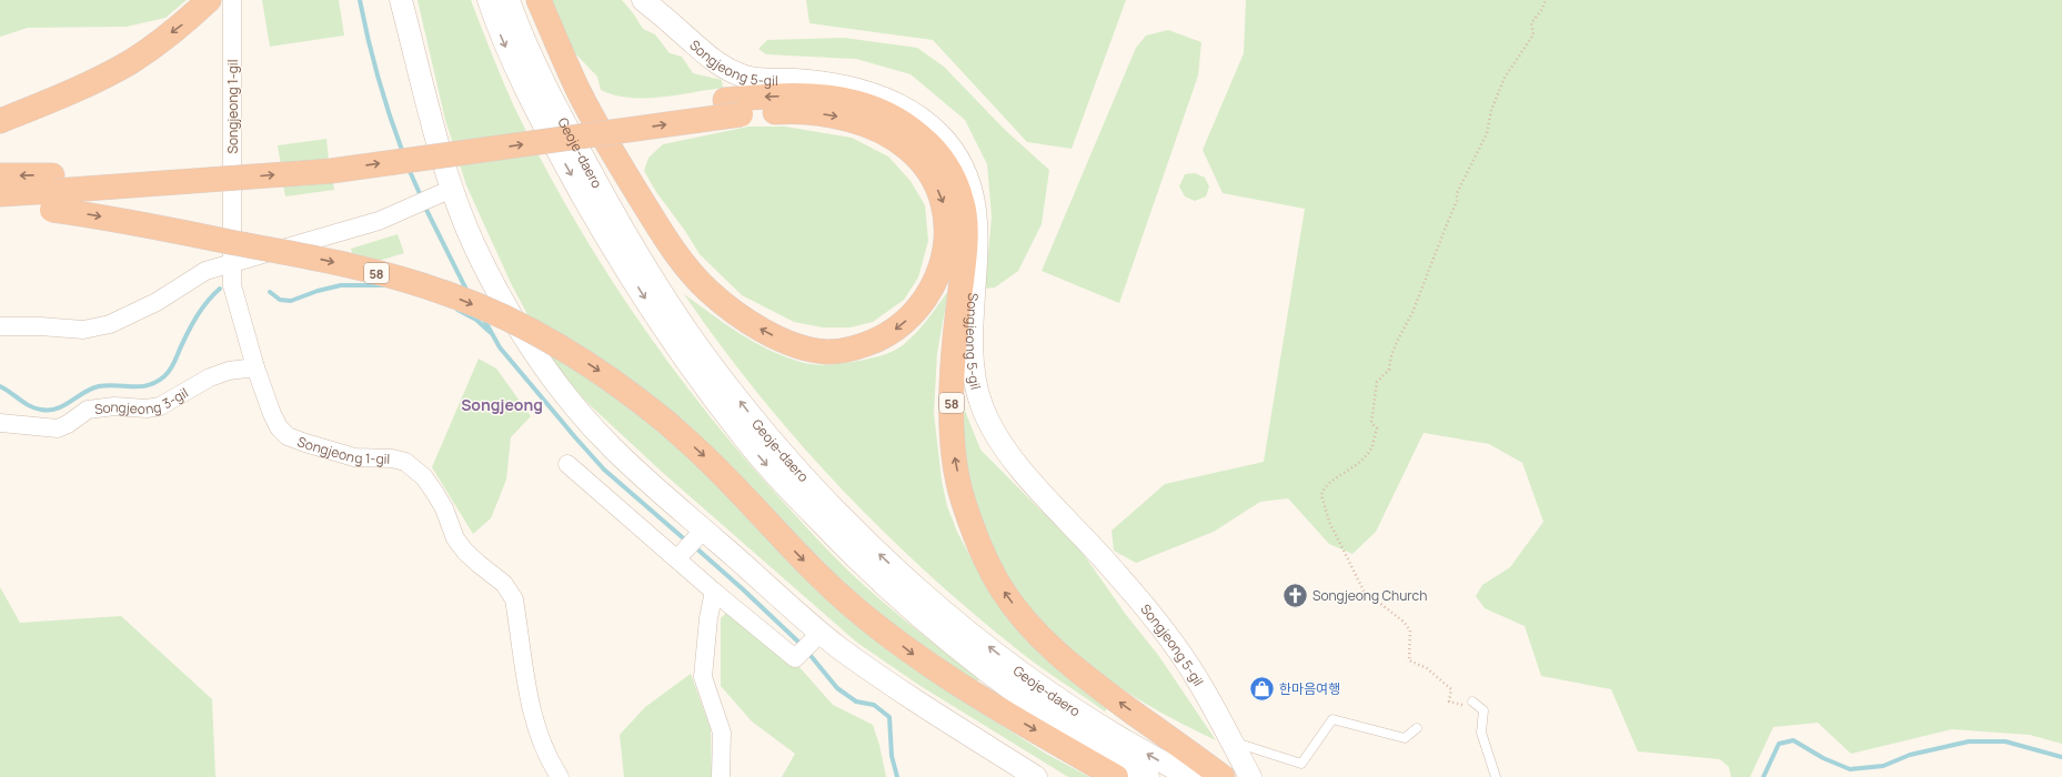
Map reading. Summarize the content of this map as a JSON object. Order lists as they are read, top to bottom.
{
  "streets": {
    "highway": ["58"],
    "street": [
      "Songjeong 5-gil",
      "Songjeong 1-gil",
      "Geoje-daero",
      "Songjeong 3-gil"
    ]
  },
  "crossings": [
    ["Songjeong 1-gil", "Songjeong 3-gil"]
  ],
  "districts": ["Songjeong"],
  "places": {
    "church": ["Songjeong Church"],
    "shop": ["한마음여행"]
  }
}
